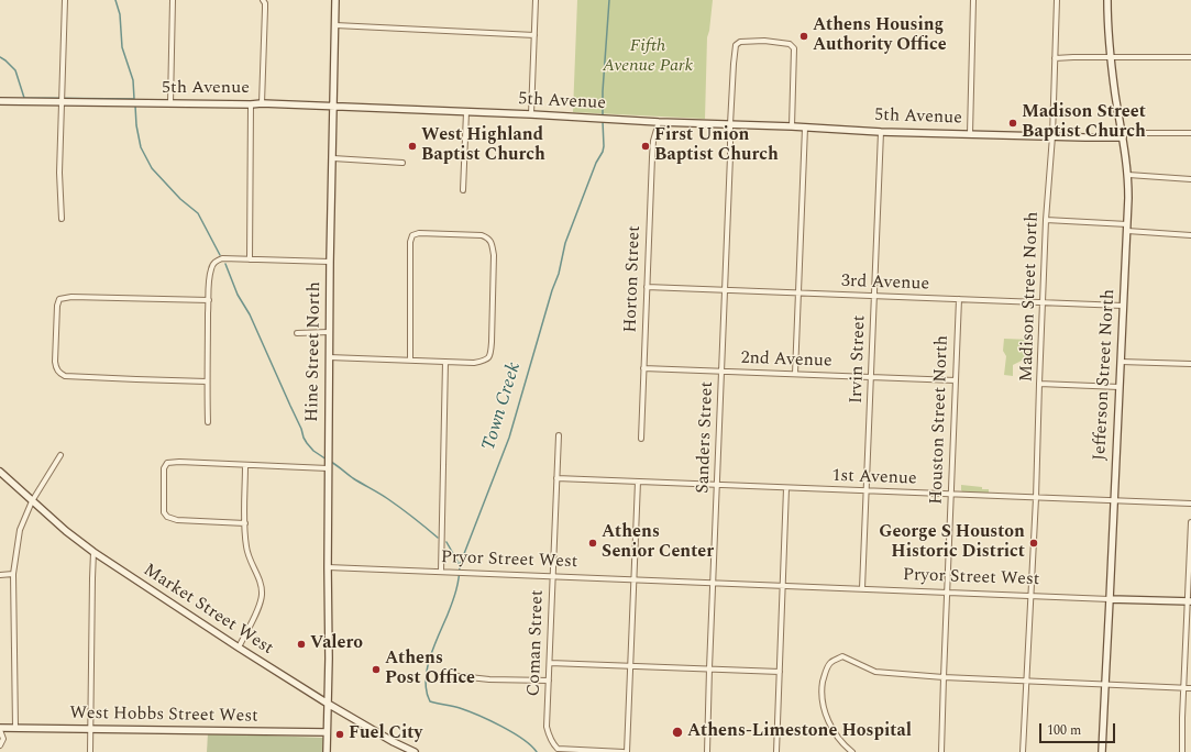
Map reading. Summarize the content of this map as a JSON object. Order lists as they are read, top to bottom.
{
  "streets": {
    "street": [
      "5th Avenue",
      "Horton Street",
      "3rd Avenue",
      "Madison Street North",
      "Hine Street North",
      "Irvin Street",
      "2nd Avenue",
      "Jefferson Street North",
      "Houston Street North",
      "Sanders Street",
      "1st Avenue",
      "Pryor Street West",
      "Market Street West",
      "Coman Street",
      "West Hobbs Street West"
    ]
  },
  "crossings": [
    ["5th Avenue", "Horton Street"],
    ["5th Avenue", "Madison Street North"],
    ["5th Avenue", "Hine Street North"],
    ["5th Avenue", "Irvin Street"],
    ["5th Avenue", "Jefferson Street North"],
    ["5th Avenue", "Sanders Street"],
    ["Horton Street", "3rd Avenue"],
    ["Horton Street", "2nd Avenue"],
    ["3rd Avenue", "Madison Street North"],
    ["3rd Avenue", "Irvin Street"],
    ["3rd Avenue", "Jefferson Street North"],
    ["3rd Avenue", "Houston Street North"],
    ["3rd Avenue", "Sanders Street"],
    ["Madison Street North", "1st Avenue"],
    ["Madison Street North", "Pryor Street West"],
    ["Hine Street North", "Pryor Street West"],
    ["Hine Street North", "Market Street West"],
    ["Hine Street North", "West Hobbs Street West"],
    ["Irvin Street", "2nd Avenue"],
    ["Irvin Street", "1st Avenue"],
    ["Irvin Street", "Pryor Street West"],
    ["2nd Avenue", "Houston Street North"],
    ["2nd Avenue", "Sanders Street"],
    ["Jefferson Street North", "1st Avenue"],
    ["Jefferson Street North", "Pryor Street West"],
    ["Houston Street North", "1st Avenue"],
    ["Houston Street North", "Pryor Street West"],
    ["Sanders Street", "1st Avenue"],
    ["Sanders Street", "Pryor Street West"],
    ["1st Avenue", "Coman Street"],
    ["Pryor Street West", "Coman Street"]
  ],
  "water": ["Town Creek"],
  "parks": ["Fifth Avenue Park"],
  "places": [
    "Athens Housing Authority Office",
    "Madison Street Baptist Church",
    "West Highland Baptist Church",
    "First Union Baptist Church",
    "Athens Senior Center",
    "George S Houston Historic District",
    "Valero",
    "Athens Post Office",
    "Athens-Limestone Hospital",
    "Fuel City"
  ],
  "scale_bar": "100 m"
}
